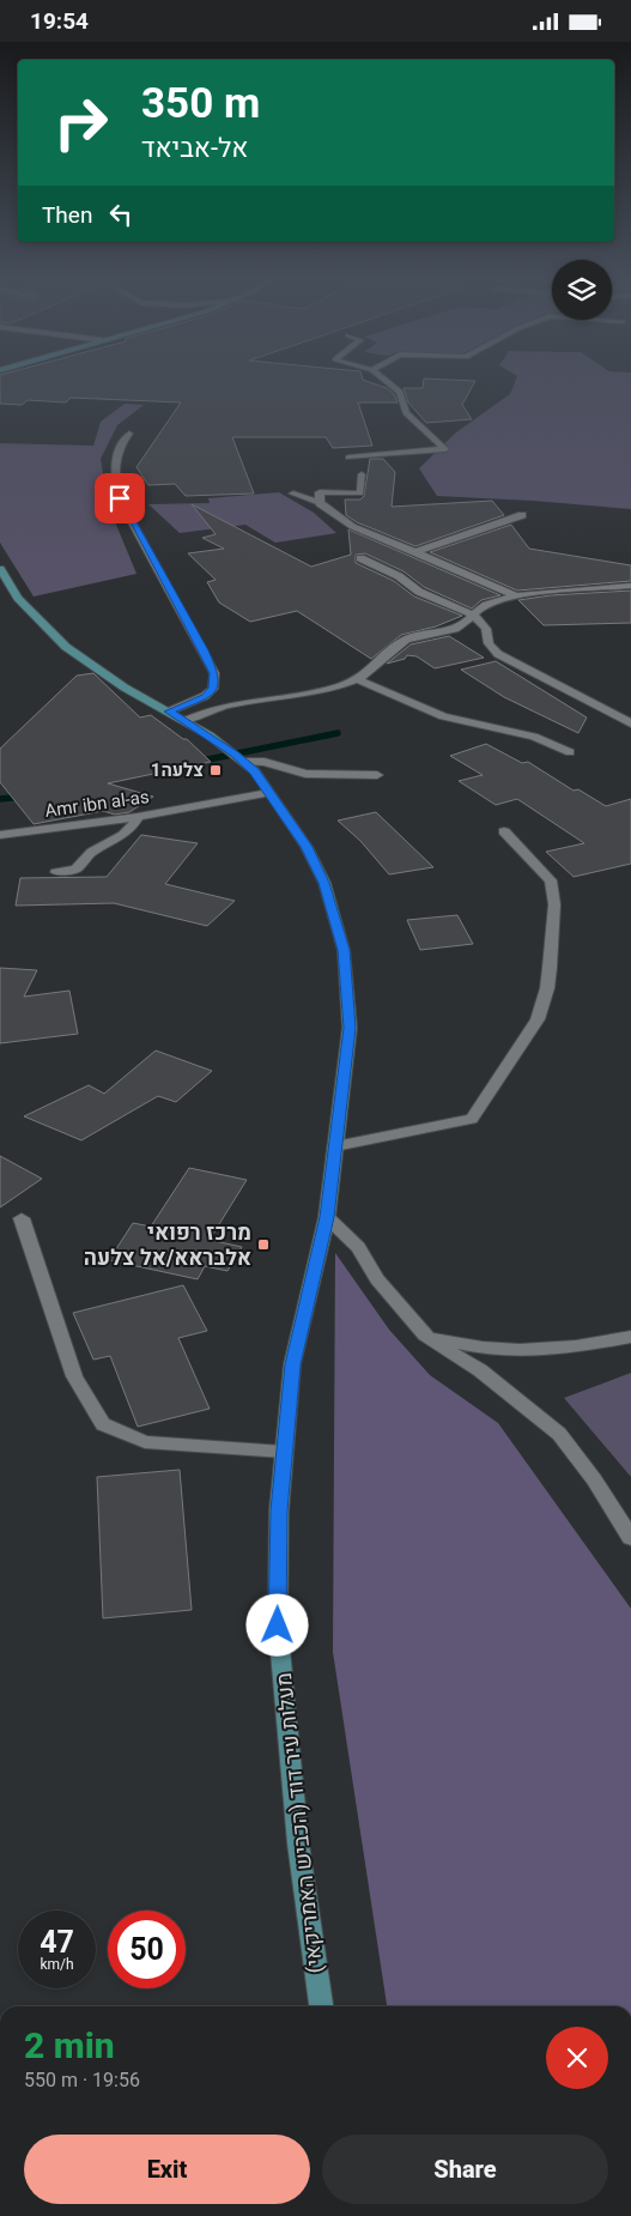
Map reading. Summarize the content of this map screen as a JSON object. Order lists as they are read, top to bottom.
{
  "streets": {
    "main road": ["מעלות עיר דוד (הכביש האמריקאי)"],
    "street": ["Amr ibn al-as"]
  },
  "crossings": [
    ["Amr ibn al-as", "מעלות עיר דוד (הכביש האמריקאי)"]
  ],
  "places": {
    "transit": ["צלעה1", "מרכז רפואי אלבראא/אל צלעה"]
  },
  "page": {
    "status": "19:54",
    "turn": ["350 m", "אל-אביאד"],
    "then": "Then",
    "speed": "47 km/h",
    "limit": "50",
    "heading": ["2 min", "550 m · 19:56"],
    "buttons": ["Exit", "Share"]
  }
}
